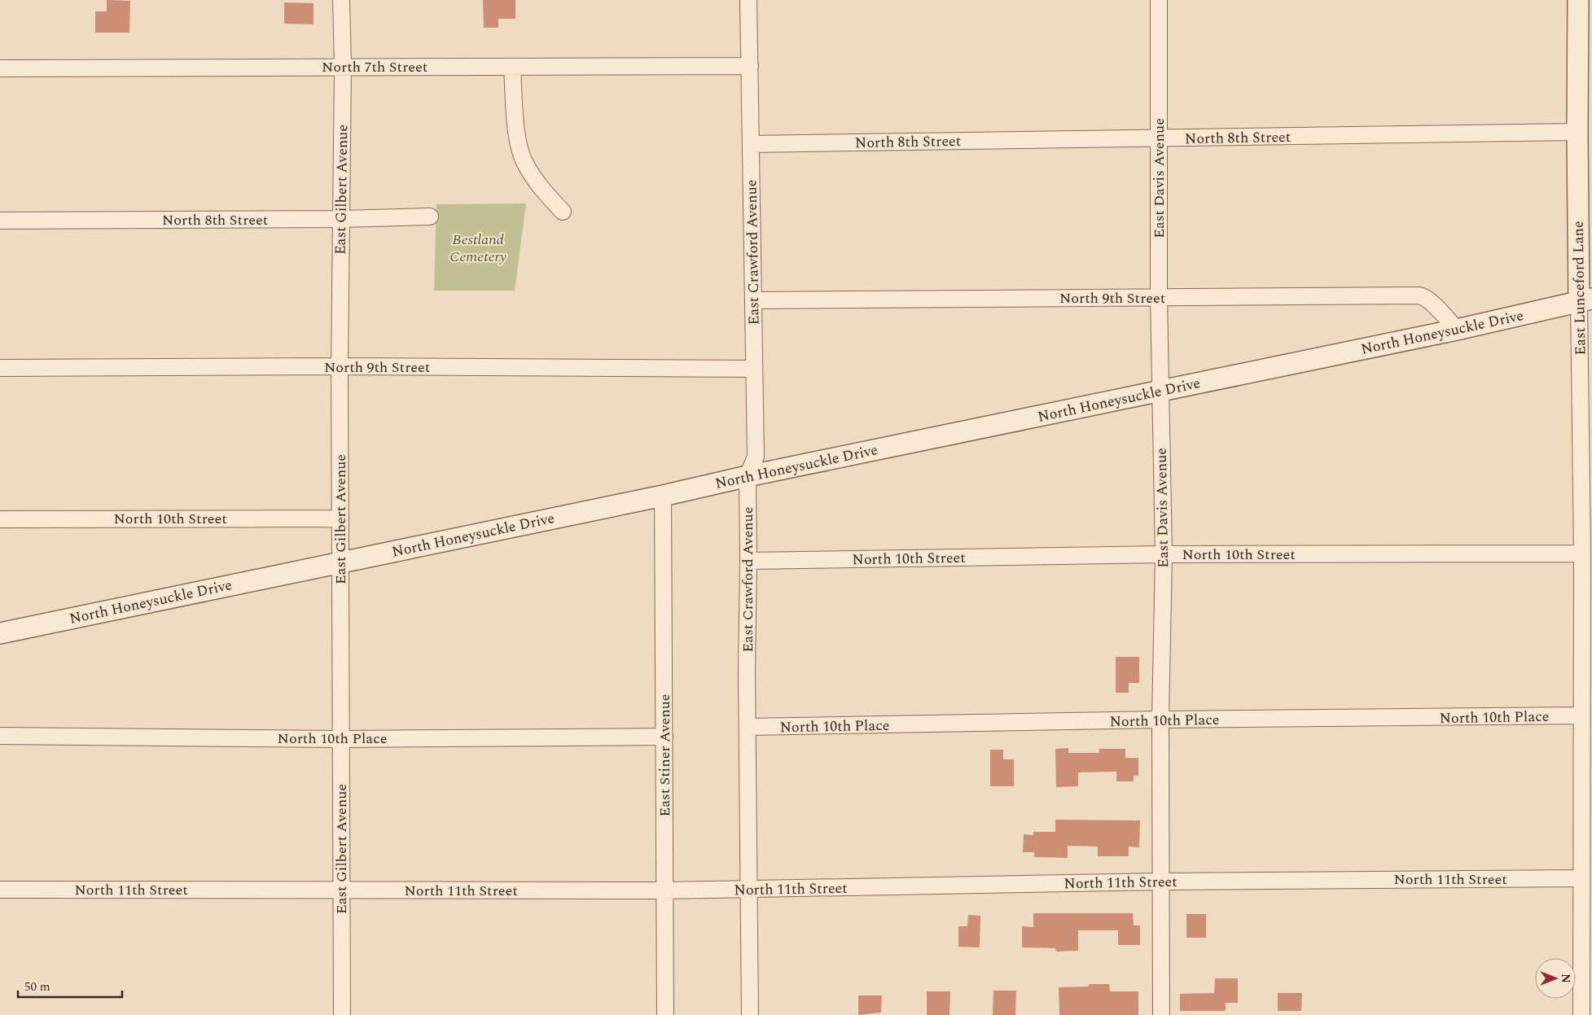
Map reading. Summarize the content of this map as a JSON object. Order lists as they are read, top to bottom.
{
  "streets": {
    "street": [
      "North 7th Street",
      "North 8th Street",
      "East Davis Avenue",
      "East Gilbert Avenue",
      "East Crawford Avenue",
      "East Lunceford Lane",
      "North 9th Street",
      "North Honeysuckle Drive",
      "North 10th Street",
      "North 10th Place",
      "East Stiner Avenue",
      "North 11th Street"
    ]
  },
  "crossings": [
    ["North 7th Street", "East Gilbert Avenue"],
    ["North 7th Street", "East Crawford Avenue"],
    ["North 8th Street", "East Davis Avenue"],
    ["North 8th Street", "East Gilbert Avenue"],
    ["North 8th Street", "East Crawford Avenue"],
    ["North 8th Street", "East Lunceford Lane"],
    ["East Davis Avenue", "North 9th Street"],
    ["East Davis Avenue", "North Honeysuckle Drive"],
    ["East Davis Avenue", "North 10th Street"],
    ["East Davis Avenue", "North 10th Place"],
    ["East Davis Avenue", "North 11th Street"],
    ["East Gilbert Avenue", "North 9th Street"],
    ["East Gilbert Avenue", "North Honeysuckle Drive"],
    ["East Gilbert Avenue", "North 10th Street"],
    ["East Gilbert Avenue", "North 10th Place"],
    ["East Gilbert Avenue", "North 11th Street"],
    ["East Crawford Avenue", "North 9th Street"],
    ["East Crawford Avenue", "North Honeysuckle Drive"],
    ["East Crawford Avenue", "North 10th Street"],
    ["East Crawford Avenue", "North 10th Place"],
    ["East Crawford Avenue", "North 11th Street"],
    ["East Lunceford Lane", "North Honeysuckle Drive"],
    ["East Lunceford Lane", "North 10th Street"],
    ["East Lunceford Lane", "North 10th Place"],
    ["East Lunceford Lane", "North 11th Street"],
    ["North 9th Street", "North Honeysuckle Drive"],
    ["North Honeysuckle Drive", "East Stiner Avenue"],
    ["North 10th Place", "East Stiner Avenue"],
    ["East Stiner Avenue", "North 11th Street"]
  ],
  "parks": ["Bestland Cemetery"],
  "scale_bar": "50 m",
  "north": "right"
}
